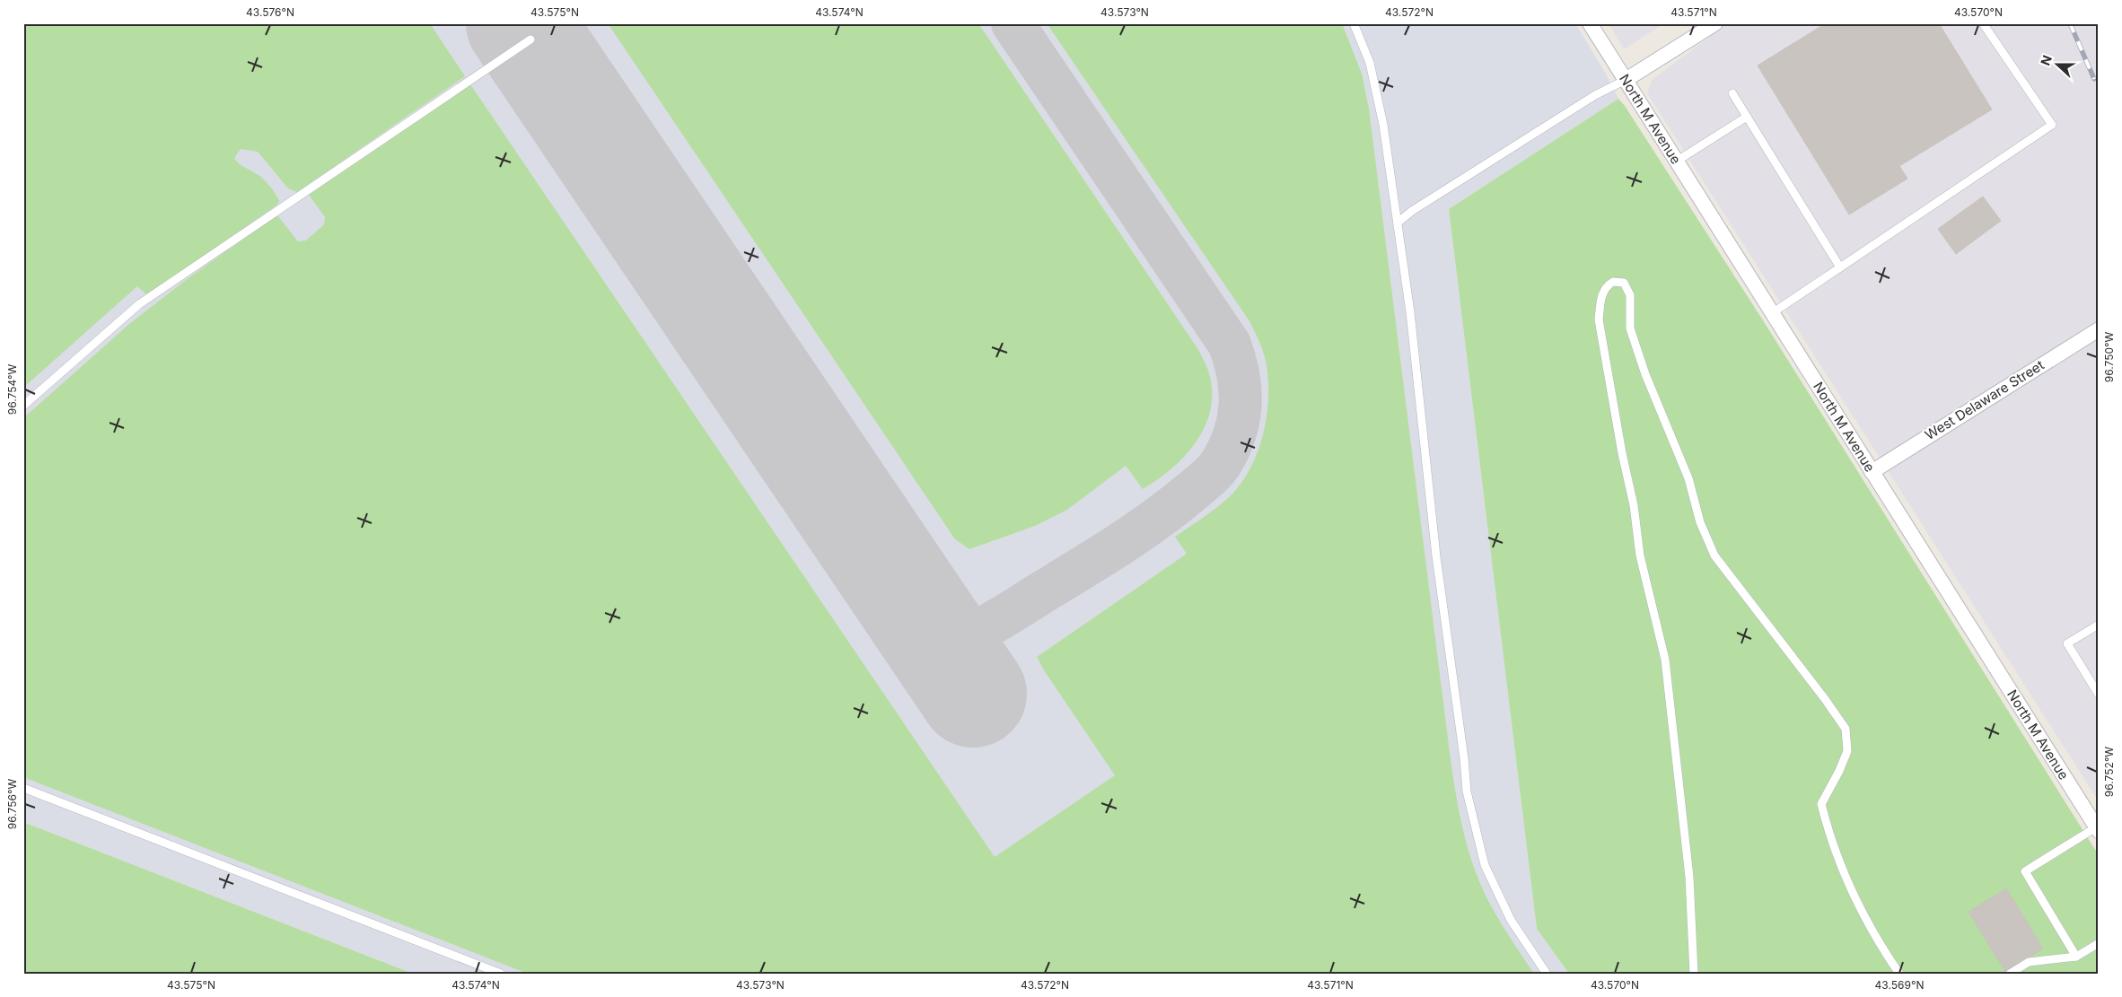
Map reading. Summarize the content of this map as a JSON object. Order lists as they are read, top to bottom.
{
  "streets": {
    "street": ["North M Avenue", "West Delaware Street"]
  },
  "crossings": [
    ["North M Avenue", "West Delaware Street"]
  ],
  "north": "left",
  "coordinates": [
    "43.576°N",
    "43.575°N",
    "43.574°N",
    "43.573°N",
    "43.572°N",
    "43.571°N",
    "43.570°N",
    "96.750°W",
    "96.754°W",
    "96.752°W",
    "96.756°W",
    "43.569°N"
  ]
}
